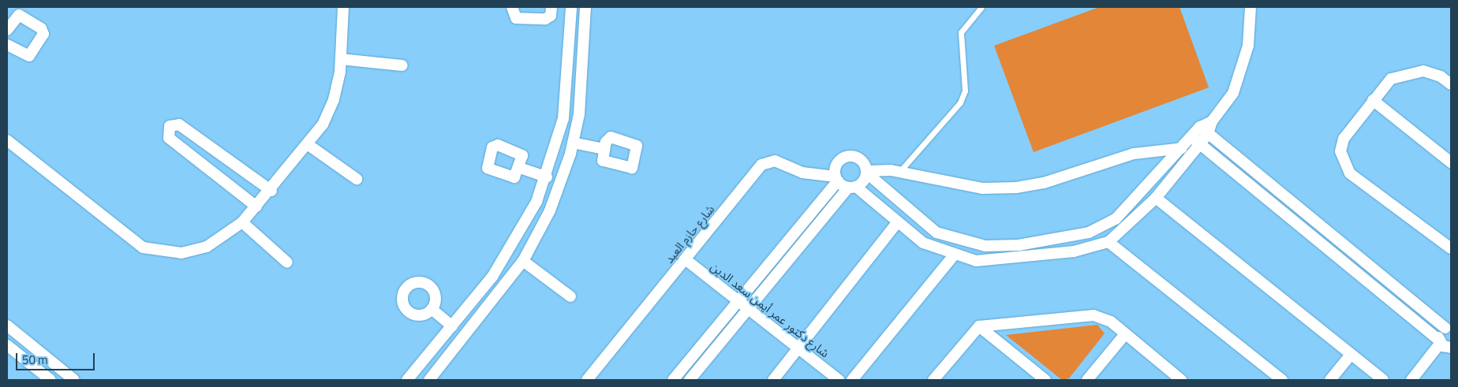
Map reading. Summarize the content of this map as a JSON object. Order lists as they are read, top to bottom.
{
  "streets": {
    "street": ["شارع حازم العبد", "شارع دكتور عمر أيمن سعد الدين"]
  },
  "crossings": [
    ["شارع حازم العبد", "شارع دكتور عمر أيمن سعد الدين"]
  ],
  "scale_bar": "50 m"
}
